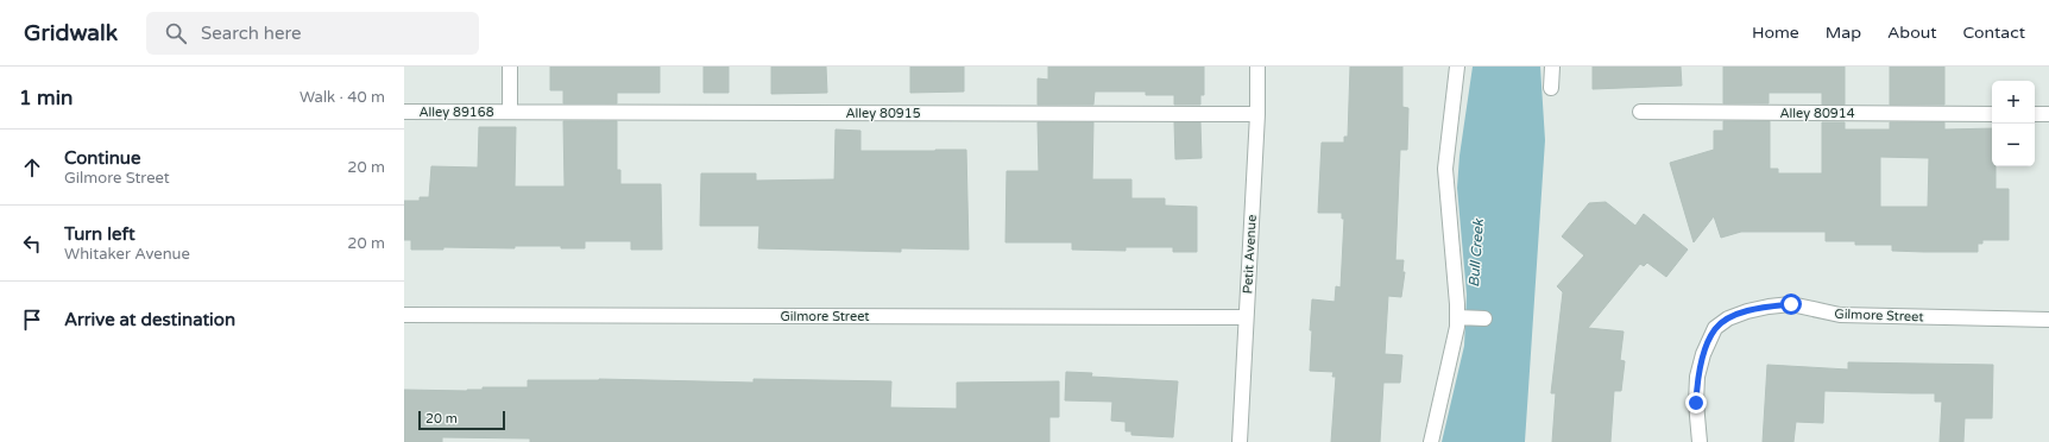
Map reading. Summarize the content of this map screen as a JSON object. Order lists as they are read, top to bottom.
{
  "streets": {
    "street": [
      "Alley 89168",
      "Alley 80915",
      "Alley 80914",
      "Petit Avenue",
      "Gilmore Street"
    ]
  },
  "crossings": [
    ["Alley 89168", "Alley 80915"],
    ["Alley 80915", "Petit Avenue"],
    ["Petit Avenue", "Gilmore Street"]
  ],
  "water": ["Bull Creek"],
  "scale_bar": "20 m",
  "page": {
    "header": "Gridwalk",
    "search": "Search here",
    "nav": [
      "Home",
      "Map",
      "About",
      "Contact"
    ],
    "heading": ["1 min", "Walk · 40 m"],
    "map_buttons": ["+", "−"],
    "list": [
      ["Continue", "Gilmore Street", "20 m"],
      ["Turn left", "Whitaker Avenue", "20 m"],
      "Arrive at destination"
    ],
    "scale": "20 m"
  }
}
